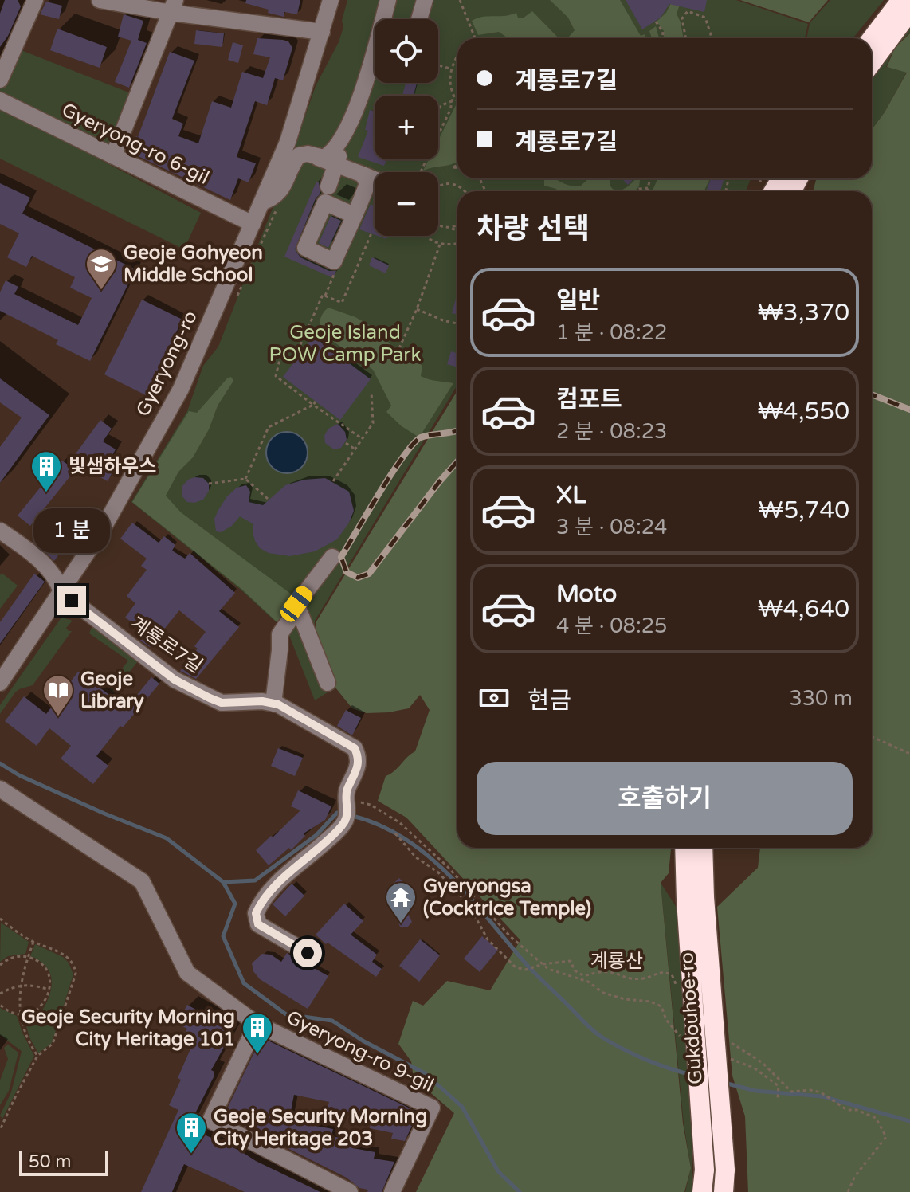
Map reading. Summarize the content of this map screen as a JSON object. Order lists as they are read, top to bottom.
{
  "streets": {
    "highway": ["Gukdouhoe-ro"],
    "street": [
      "Gyeryong-ro 6-gil",
      "Gyeryong-ro",
      "계룡로7길",
      "Gyeryong-ro 9-gil"
    ],
    "path": ["계룡산"]
  },
  "crossings": [
    ["Gyeryong-ro 6-gil", "Gyeryong-ro"],
    ["Gyeryong-ro", "계룡로7길"]
  ],
  "parks": ["Geoje Island POW Camp Park"],
  "places": {
    "school or university": ["Geoje Gohyeon Middle School"],
    "building": ["빛샘하우스", "Geoje Security Morning City Heritage 101", "Geoje Security Morning City Heritage 203"],
    "library": ["Geoje Library"],
    "temple": ["Gyeryongsa (Cocktrice Temple)"]
  },
  "scale_bar": "50 m",
  "page": {
    "map_buttons": ["+", "−"],
    "banner": ["계룡로7길", "계룡로7길"],
    "heading": "차량 선택",
    "list": [
      {
        "name": "일반",
        "note": "1 분 · 08:22",
        "value": "₩3,370"
      },
      {
        "name": "컴포트",
        "note": "2 분 · 08:23",
        "value": "₩4,550"
      },
      {
        "name": "XL",
        "note": "3 분 · 08:24",
        "value": "₩5,740"
      },
      {
        "name": "Moto",
        "note": "4 분 · 08:25",
        "value": "₩4,640"
      }
    ],
    "bubble": "1 분",
    "pay": ["현금", "330 m"],
    "buttons": "호출하기",
    "scale": "50 m"
  }
}
